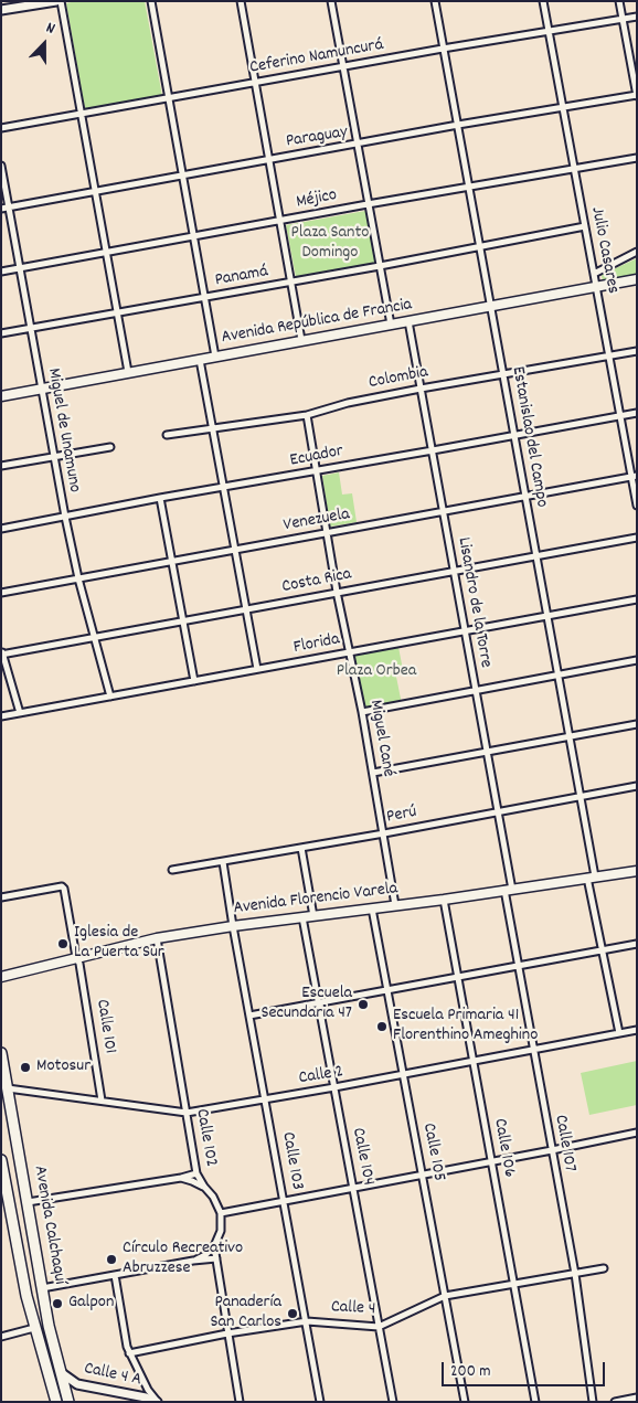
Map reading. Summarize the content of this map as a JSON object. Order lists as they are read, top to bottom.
{
  "streets": {
    "main road": ["Avenida República de Francia", "Avenida Florencio Varela", "Avenida Calchaquí"],
    "street": [
      "Ceferino Namuncurá",
      "Paraguay",
      "Méjico",
      "Julio Casares",
      "Panamá",
      "Colombia",
      "Miguel de Unamuno",
      "Estanislao del Campo",
      "Ecuador",
      "Venezuela",
      "Costa Rica",
      "Lisandro de la Torre",
      "Florida",
      "Miguel Cané",
      "Perú",
      "Calle 101",
      "Calle 2",
      "Calle 102",
      "Calle 107",
      "Calle 106",
      "Calle 105",
      "Calle 104",
      "Calle 103",
      "Calle 4",
      "Calle 4 A"
    ]
  },
  "crossings": [
    ["Ceferino Namuncurá", "Julio Casares"],
    ["Ceferino Namuncurá", "Estanislao del Campo"],
    ["Paraguay", "Julio Casares"],
    ["Paraguay", "Miguel de Unamuno"],
    ["Paraguay", "Estanislao del Campo"],
    ["Méjico", "Julio Casares"],
    ["Méjico", "Miguel de Unamuno"],
    ["Méjico", "Estanislao del Campo"],
    ["Julio Casares", "Panamá"],
    ["Julio Casares", "Avenida República de Francia"],
    ["Julio Casares", "Colombia"],
    ["Julio Casares", "Ecuador"],
    ["Julio Casares", "Venezuela"],
    ["Panamá", "Miguel de Unamuno"],
    ["Panamá", "Estanislao del Campo"],
    ["Avenida República de Francia", "Miguel de Unamuno"],
    ["Avenida República de Francia", "Estanislao del Campo"],
    ["Avenida República de Francia", "Lisandro de la Torre"],
    ["Colombia", "Estanislao del Campo"],
    ["Colombia", "Lisandro de la Torre"],
    ["Colombia", "Miguel Cané"],
    ["Miguel de Unamuno", "Ecuador"],
    ["Miguel de Unamuno", "Venezuela"],
    ["Miguel de Unamuno", "Costa Rica"],
    ["Miguel de Unamuno", "Florida"],
    ["Estanislao del Campo", "Ecuador"],
    ["Estanislao del Campo", "Venezuela"],
    ["Estanislao del Campo", "Costa Rica"],
    ["Estanislao del Campo", "Florida"],
    ["Estanislao del Campo", "Perú"],
    ["Estanislao del Campo", "Avenida Florencio Varela"],
    ["Estanislao del Campo", "Calle 2"],
    ["Ecuador", "Lisandro de la Torre"],
    ["Ecuador", "Miguel Cané"],
    ["Venezuela", "Lisandro de la Torre"],
    ["Venezuela", "Miguel Cané"],
    ["Costa Rica", "Lisandro de la Torre"],
    ["Costa Rica", "Miguel Cané"],
    ["Lisandro de la Torre", "Florida"],
    ["Lisandro de la Torre", "Perú"],
    ["Lisandro de la Torre", "Avenida Florencio Varela"],
    ["Lisandro de la Torre", "Calle 107"],
    ["Florida", "Miguel Cané"],
    ["Miguel Cané", "Perú"],
    ["Miguel Cané", "Avenida Florencio Varela"],
    ["Perú", "Calle 103"],
    ["Avenida Florencio Varela", "Calle 101"],
    ["Avenida Florencio Varela", "Calle 102"],
    ["Avenida Florencio Varela", "Calle 107"],
    ["Avenida Florencio Varela", "Calle 106"],
    ["Avenida Florencio Varela", "Calle 105"],
    ["Avenida Florencio Varela", "Calle 104"],
    ["Avenida Florencio Varela", "Calle 103"],
    ["Calle 101", "Calle 2"],
    ["Calle 2", "Calle 102"],
    ["Calle 2", "Calle 107"],
    ["Calle 2", "Calle 106"],
    ["Calle 2", "Calle 105"],
    ["Calle 2", "Calle 104"],
    ["Calle 2", "Calle 103"],
    ["Calle 2", "Avenida Calchaquí"],
    ["Calle 107", "Calle 4"],
    ["Calle 106", "Calle 4"],
    ["Calle 105", "Calle 4"],
    ["Calle 104", "Calle 4"],
    ["Calle 103", "Calle 4"],
    ["Avenida Calchaquí", "Calle 4 A"]
  ],
  "parks": ["Plaza Santo Domingo", "Plaza Orbea"],
  "places": [
    "Iglesia de La Puerta Sur",
    "Escuela Secundaria 47",
    "Escuela Primaria 41 Florenthino Ameghino",
    "Motosur",
    "Círculo Recreativo Abruzzese",
    "Galpon",
    "Panadería San Carlos"
  ],
  "scale_bar": "200 m",
  "north": "top"
}
